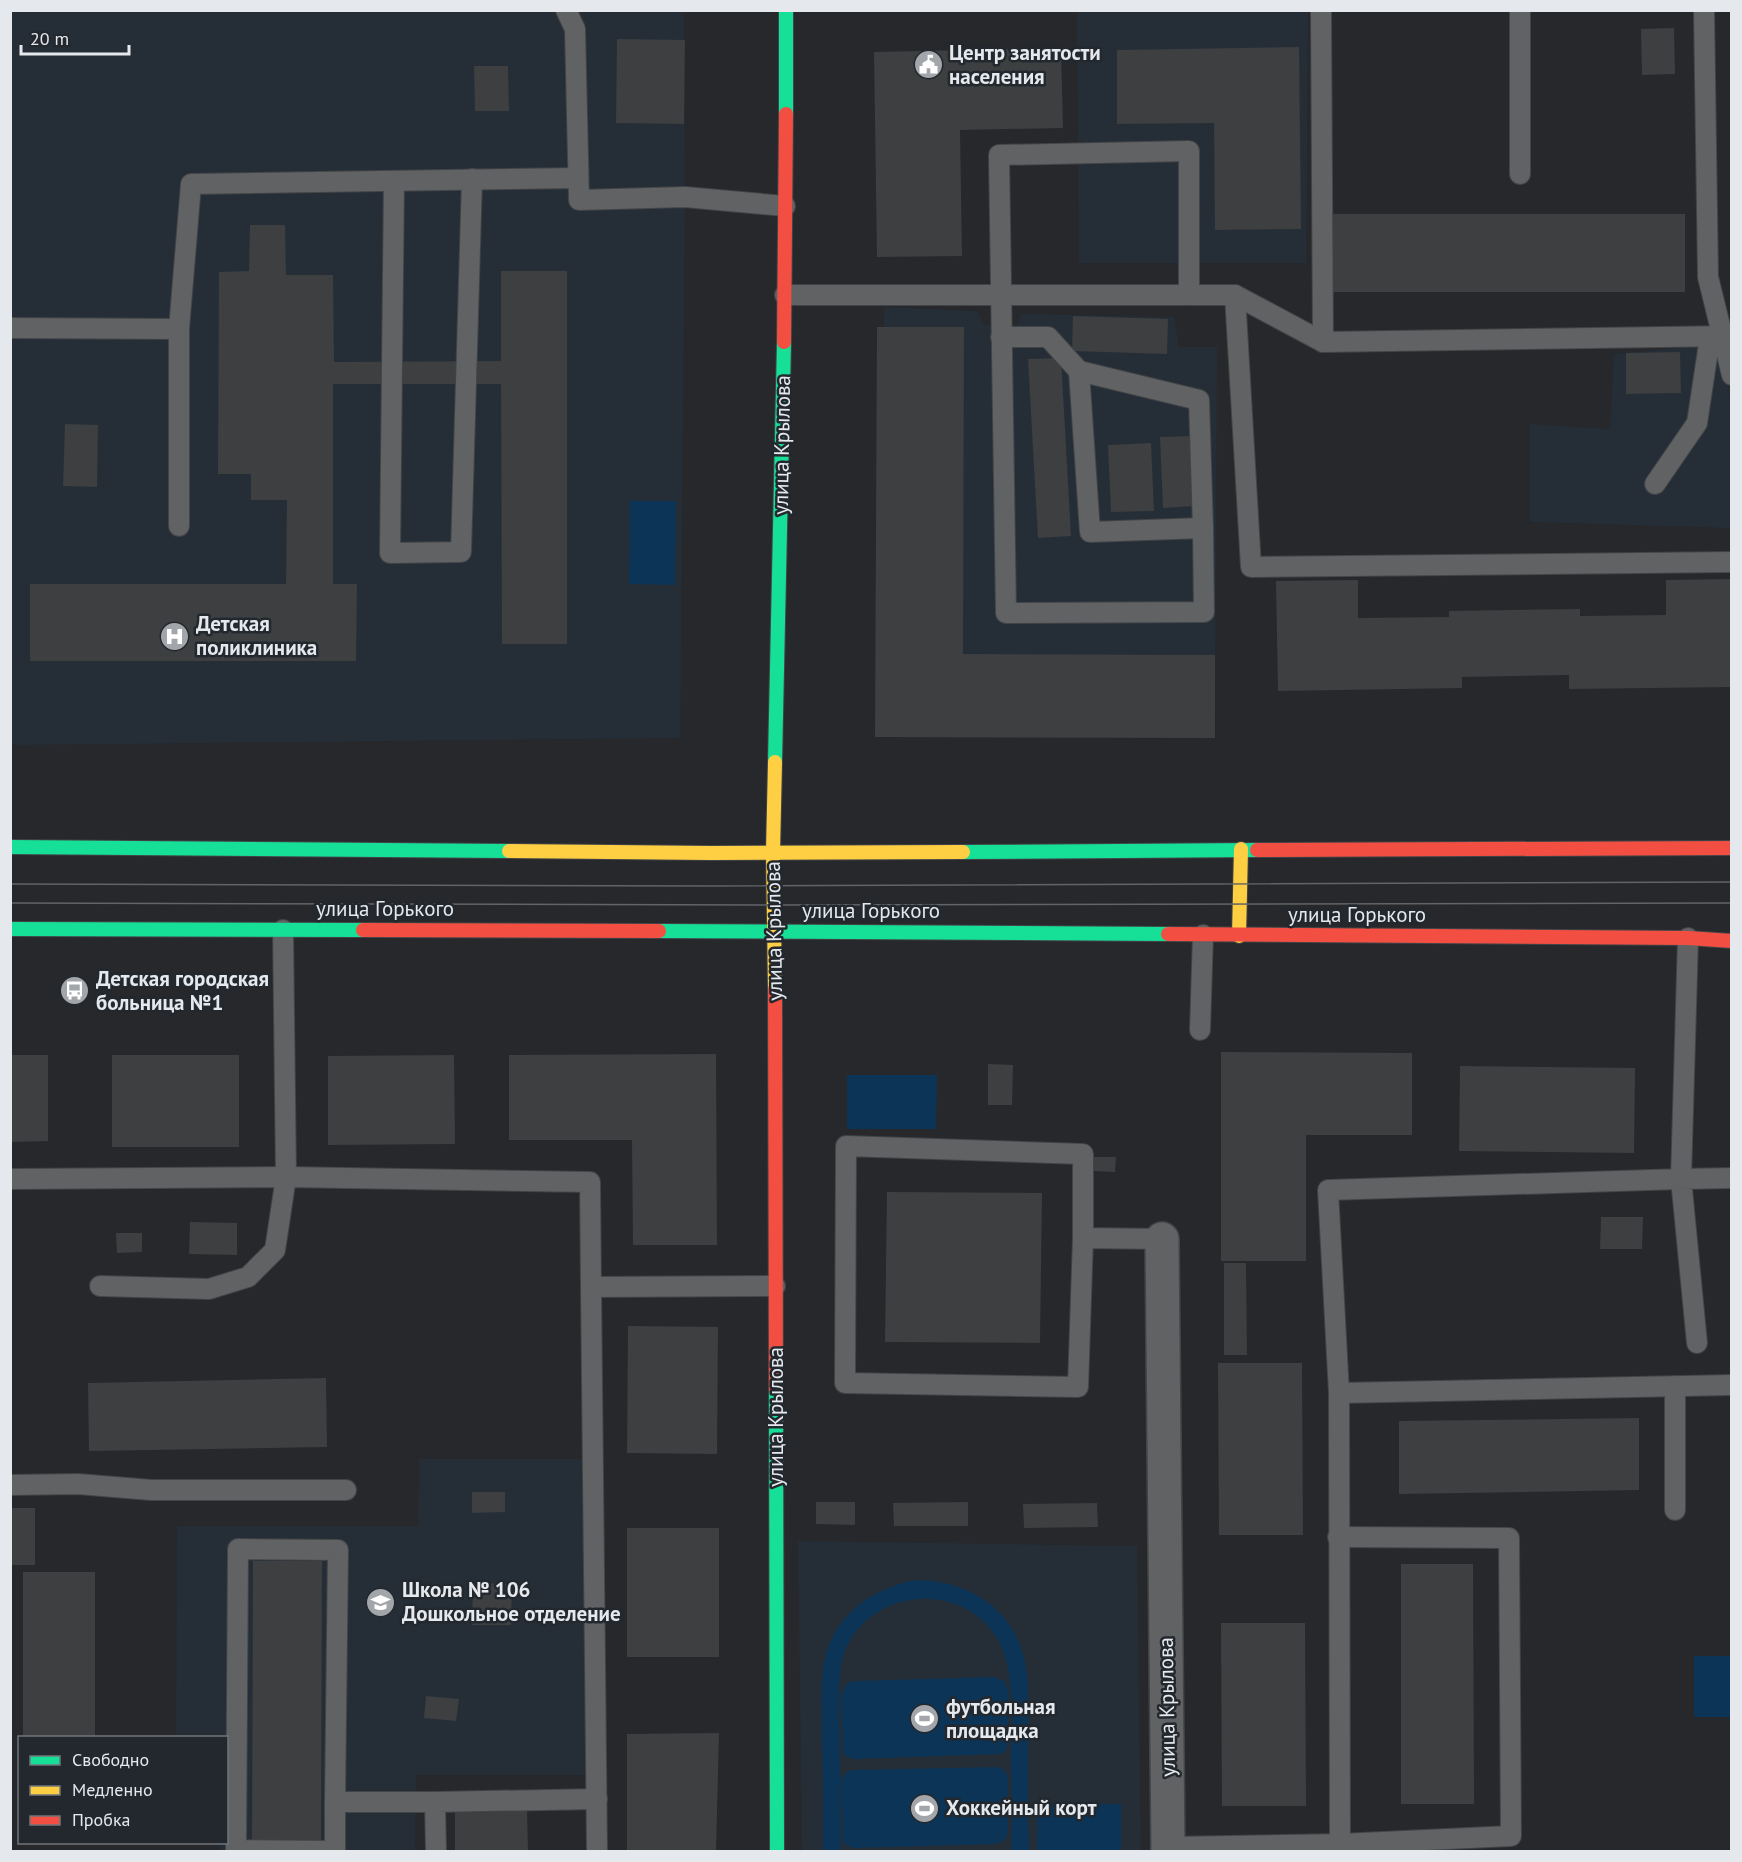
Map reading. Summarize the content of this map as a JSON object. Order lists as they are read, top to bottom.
{
  "streets": {
    "main road": ["улица Крылова", "улица Горького"]
  },
  "crossings": [
    ["улица Крылова", "улица Горького"]
  ],
  "places": {
    "public building": ["Центр занятости населения"],
    "hospital": ["Детская поликлиника"],
    "bus stop": ["Детская городская больница №1"],
    "school or university": ["Школа № 106 Дошкольное отделение"],
    "sports": ["футбольная площадка", "Хоккейный корт"]
  },
  "legend": ["Свободно", "Медленно", "Пробка"],
  "scale_bar": "20 m"
}
